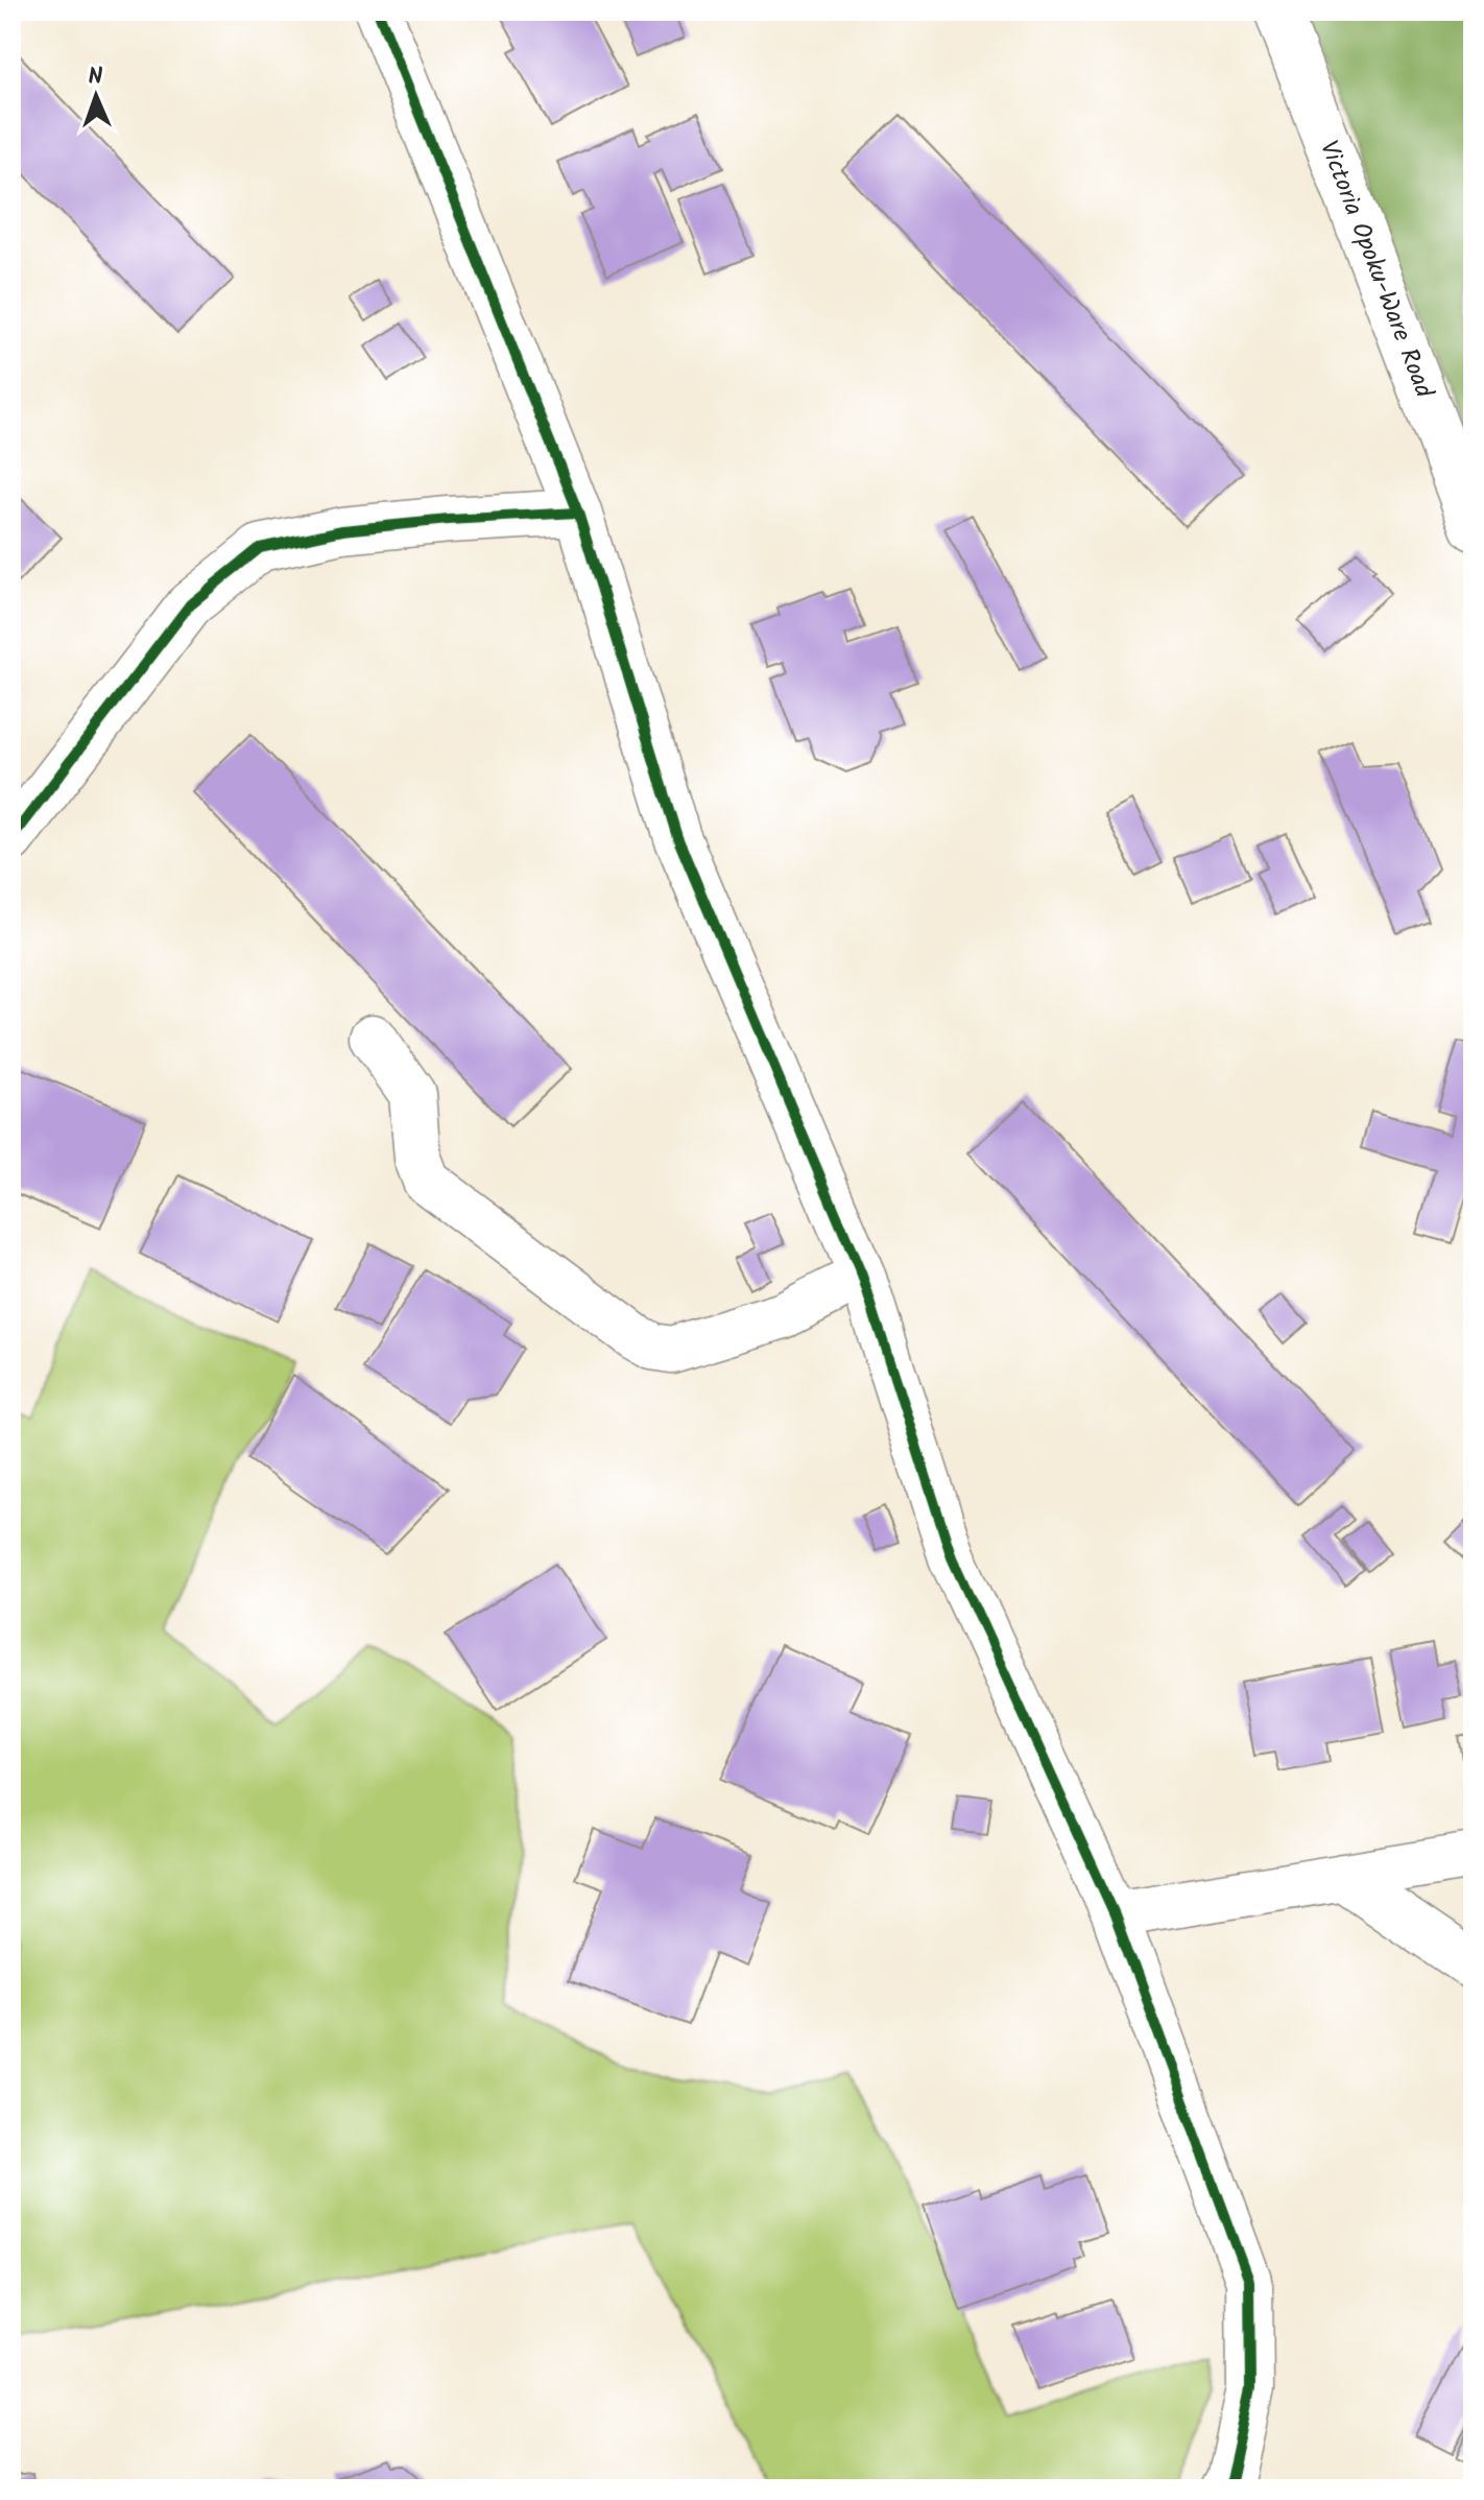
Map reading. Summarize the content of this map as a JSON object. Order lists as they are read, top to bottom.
{
  "streets": {
    "street": ["Victoria Opoku-Ware Road"]
  },
  "north": "top"
}
